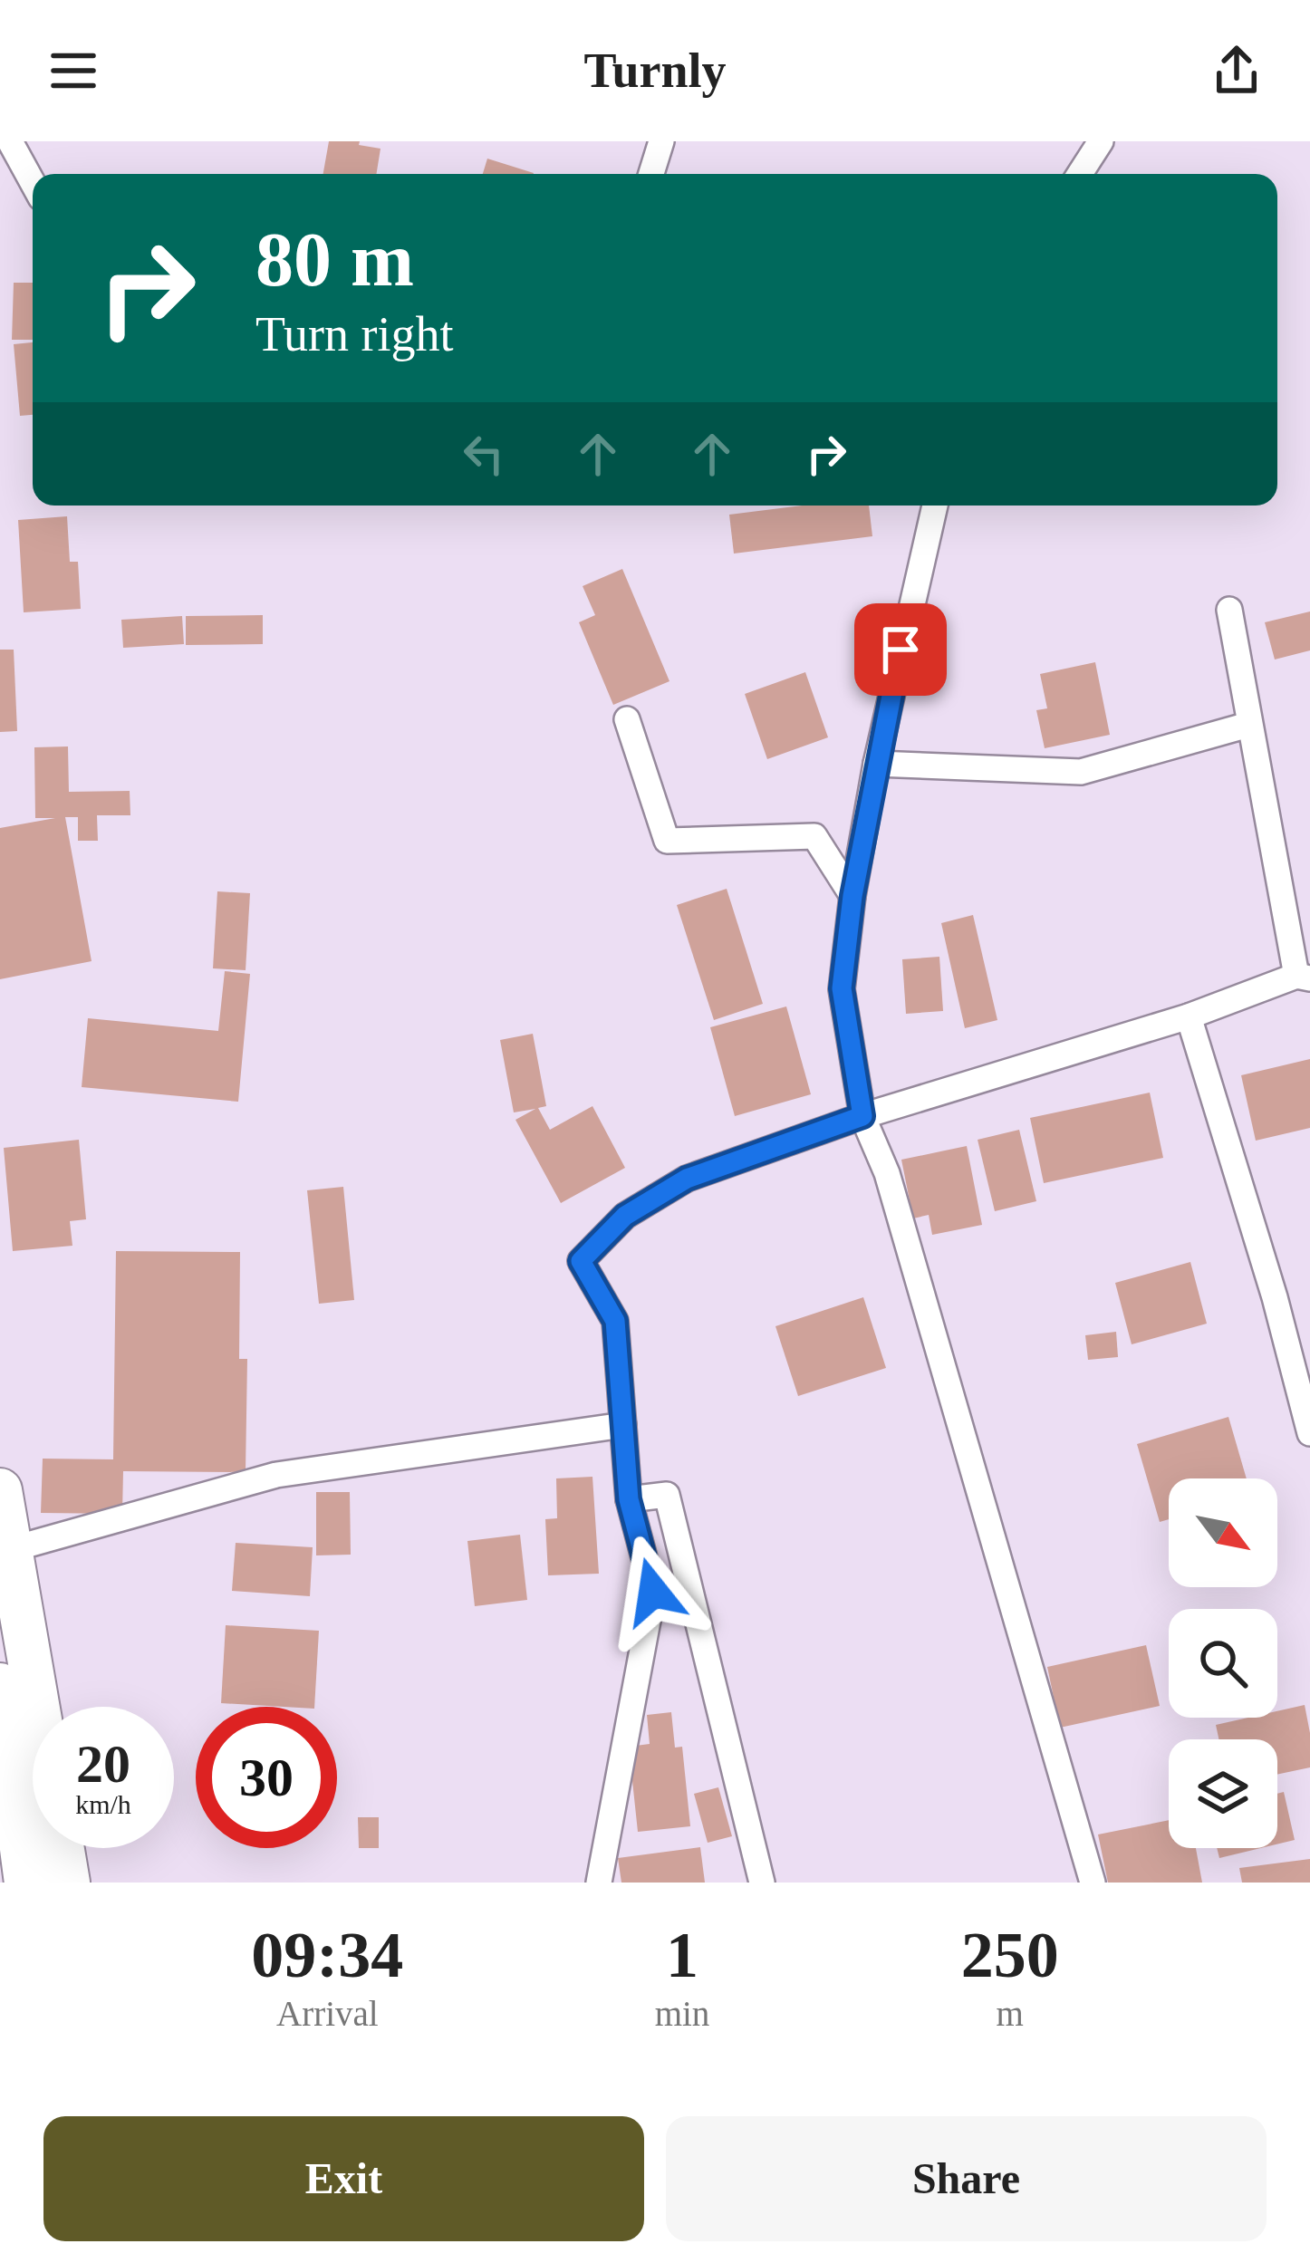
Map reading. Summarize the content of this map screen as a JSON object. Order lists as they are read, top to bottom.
{
  "north": "bottom right",
  "page": {
    "header": "Turnly",
    "turn": ["80 m", "Turn right"],
    "speed": "20 km/h",
    "limit": "30",
    "eta": [
      "09:34",
      "Arrival",
      "1",
      "min",
      "250",
      "m"
    ],
    "buttons": ["Exit", "Share"]
  }
}
